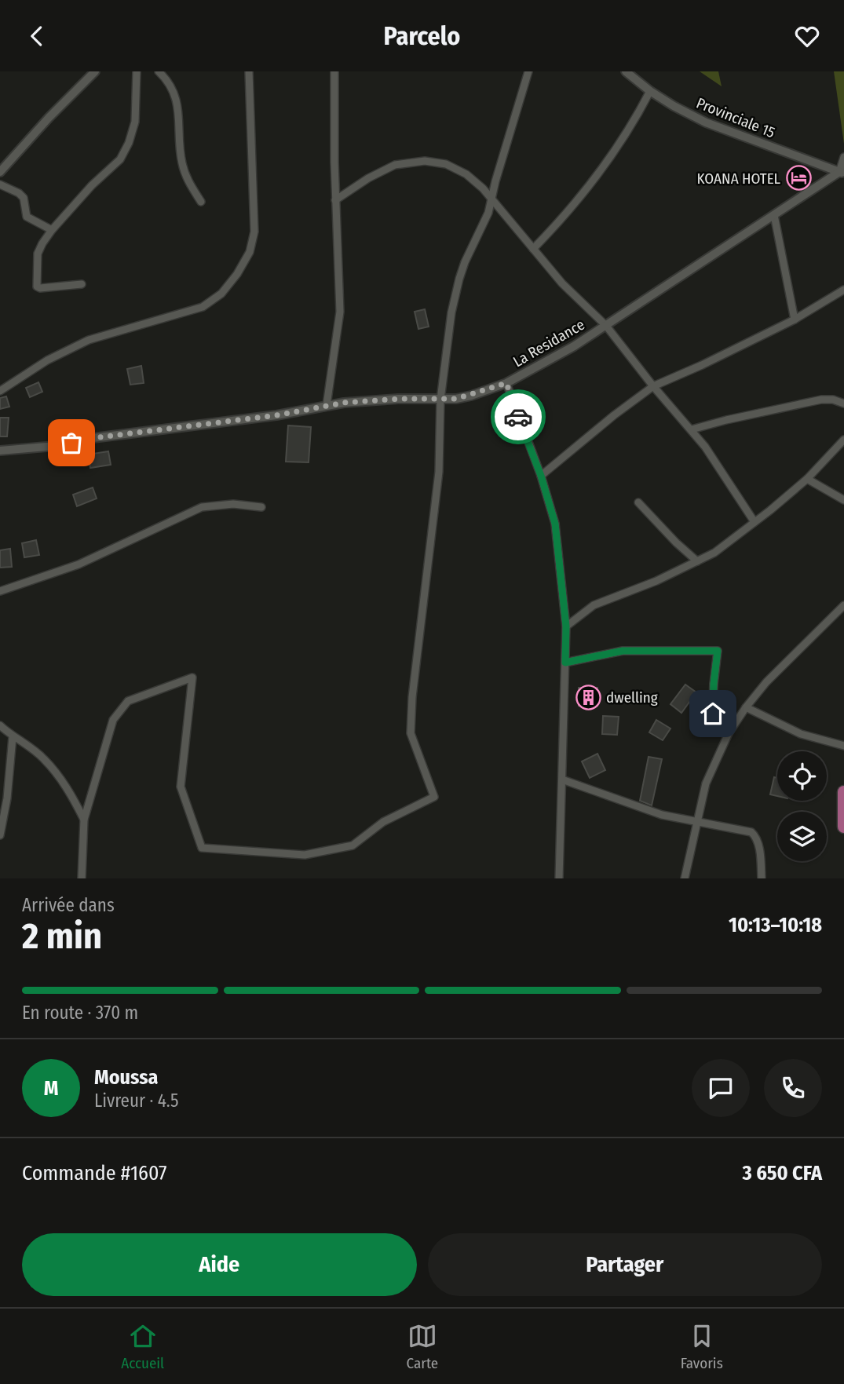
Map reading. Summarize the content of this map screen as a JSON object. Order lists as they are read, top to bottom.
{
  "streets": {
    "street": ["Provinciale 15", "La Residance"]
  },
  "crossings": [
    ["Provinciale 15", "La Residance"]
  ],
  "places": {
    "hotel": ["KOANA HOTEL"],
    "building": ["dwelling"]
  },
  "page": {
    "header": "Parcelo",
    "heading": ["2 min", "Arrivée dans", "10:13–10:18"],
    "panel": [
      "Moussa",
      "Livreur · 4.5",
      "Commande #1607",
      "3 650 CFA"
    ],
    "bar": "En route · 370 m",
    "round": "M",
    "buttons": ["Aide", "Partager"],
    "tabs": ["Accueil", "Carte", "Favoris"]
  }
}
